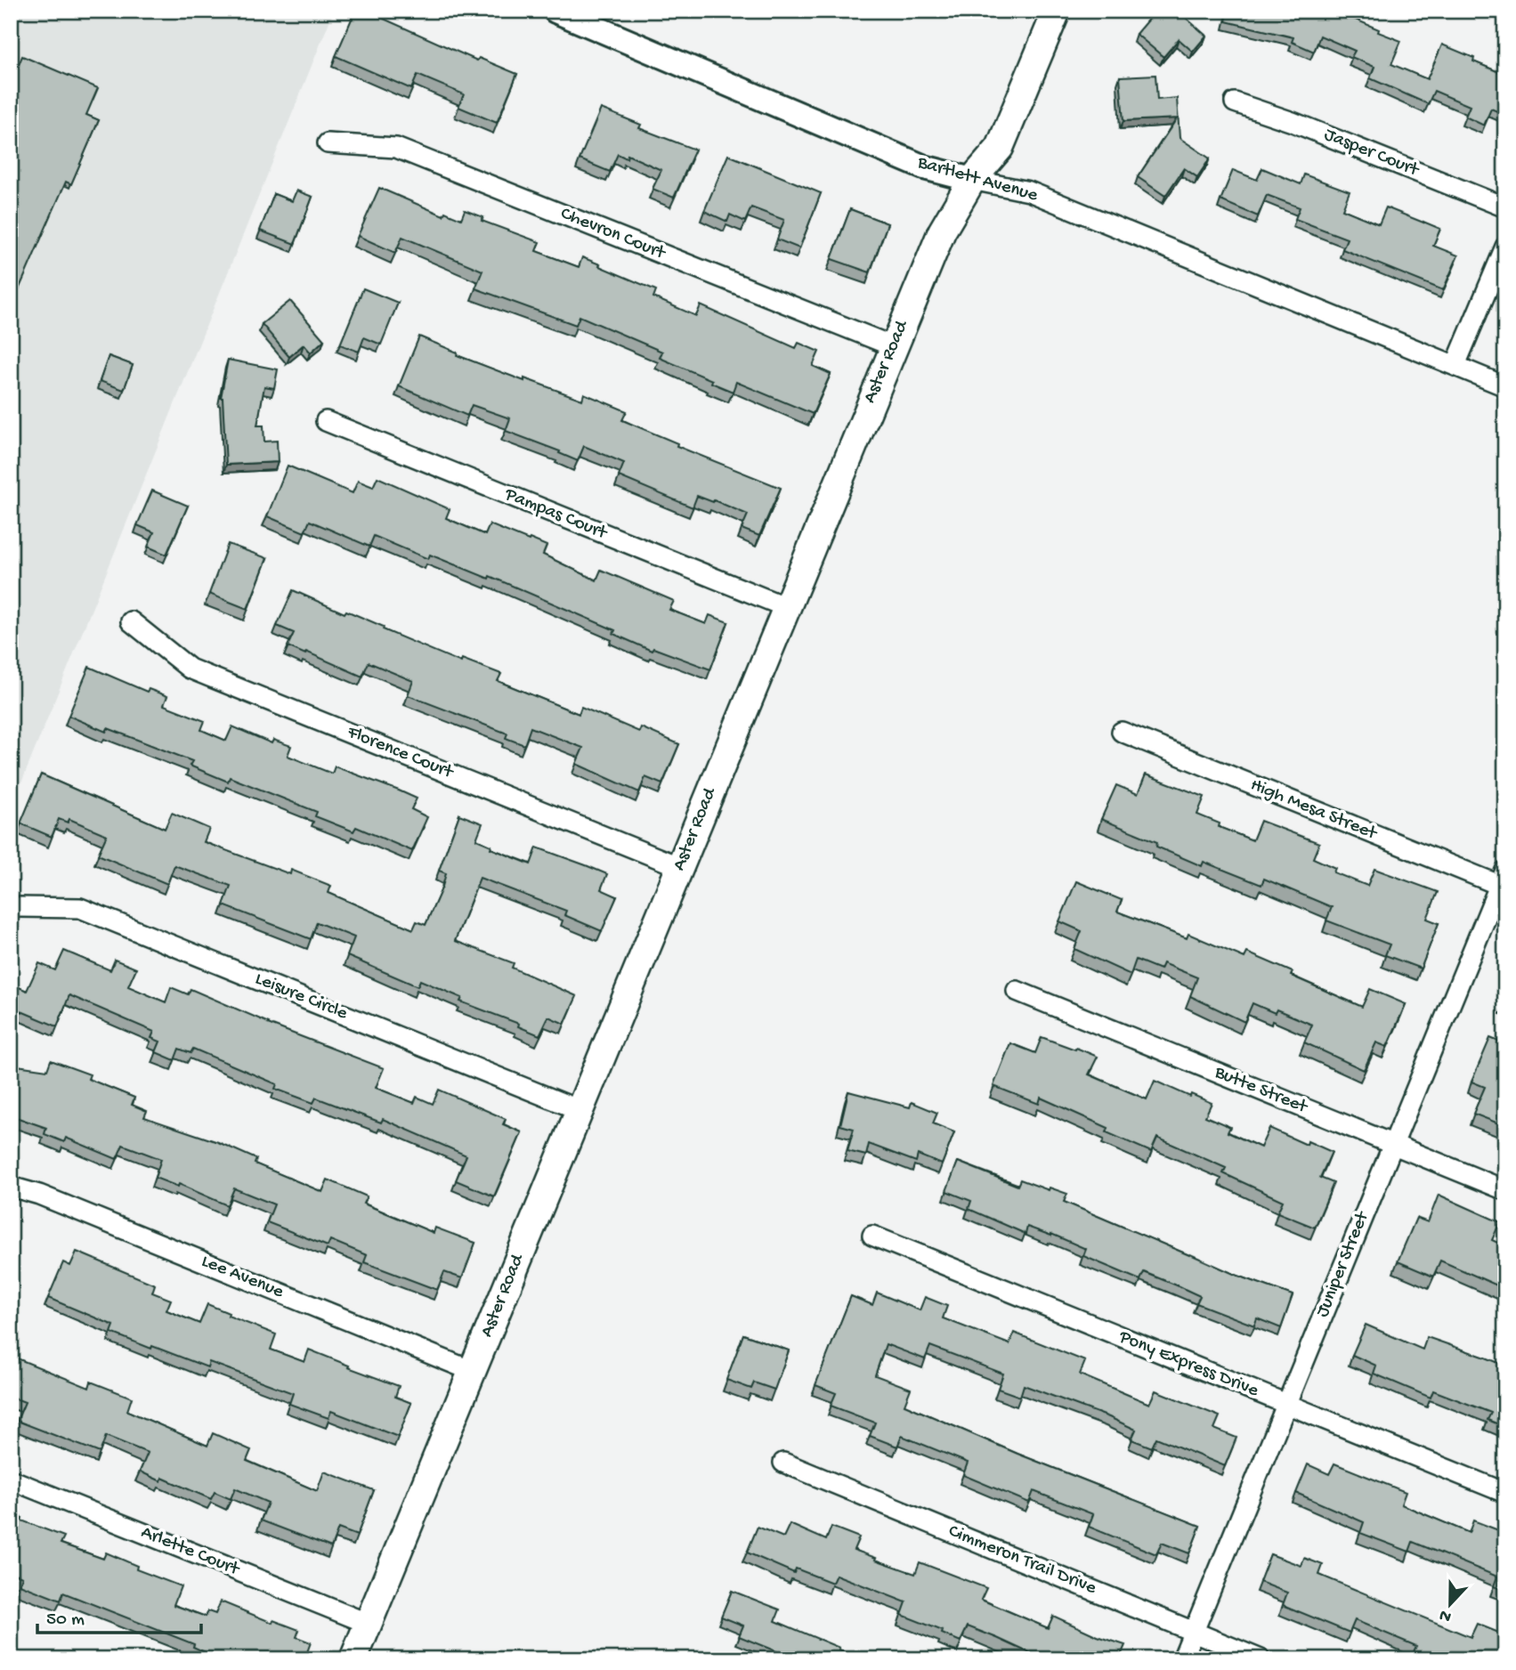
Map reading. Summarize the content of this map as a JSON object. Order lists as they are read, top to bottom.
{
  "streets": {
    "main road": ["Aster Road"],
    "street": [
      "Jasper Court",
      "Bartlett Avenue",
      "Chevron Court",
      "Pampas Court",
      "Florence Court",
      "High Mesa Street",
      "Leisure Circle",
      "Butte Street",
      "Juniper Street",
      "Lee Avenue",
      "Pony Express Drive",
      "Arlette Court",
      "Cimmeron Trail Drive"
    ]
  },
  "crossings": [
    ["Bartlett Avenue", "Aster Road"],
    ["Chevron Court", "Aster Road"],
    ["Aster Road", "Pampas Court"],
    ["Aster Road", "Florence Court"],
    ["Aster Road", "Leisure Circle"],
    ["Aster Road", "Lee Avenue"],
    ["Aster Road", "Arlette Court"],
    ["High Mesa Street", "Juniper Street"],
    ["Butte Street", "Juniper Street"],
    ["Juniper Street", "Pony Express Drive"],
    ["Juniper Street", "Cimmeron Trail Drive"]
  ],
  "scale_bar": "50 m",
  "north": "bottom"
}
